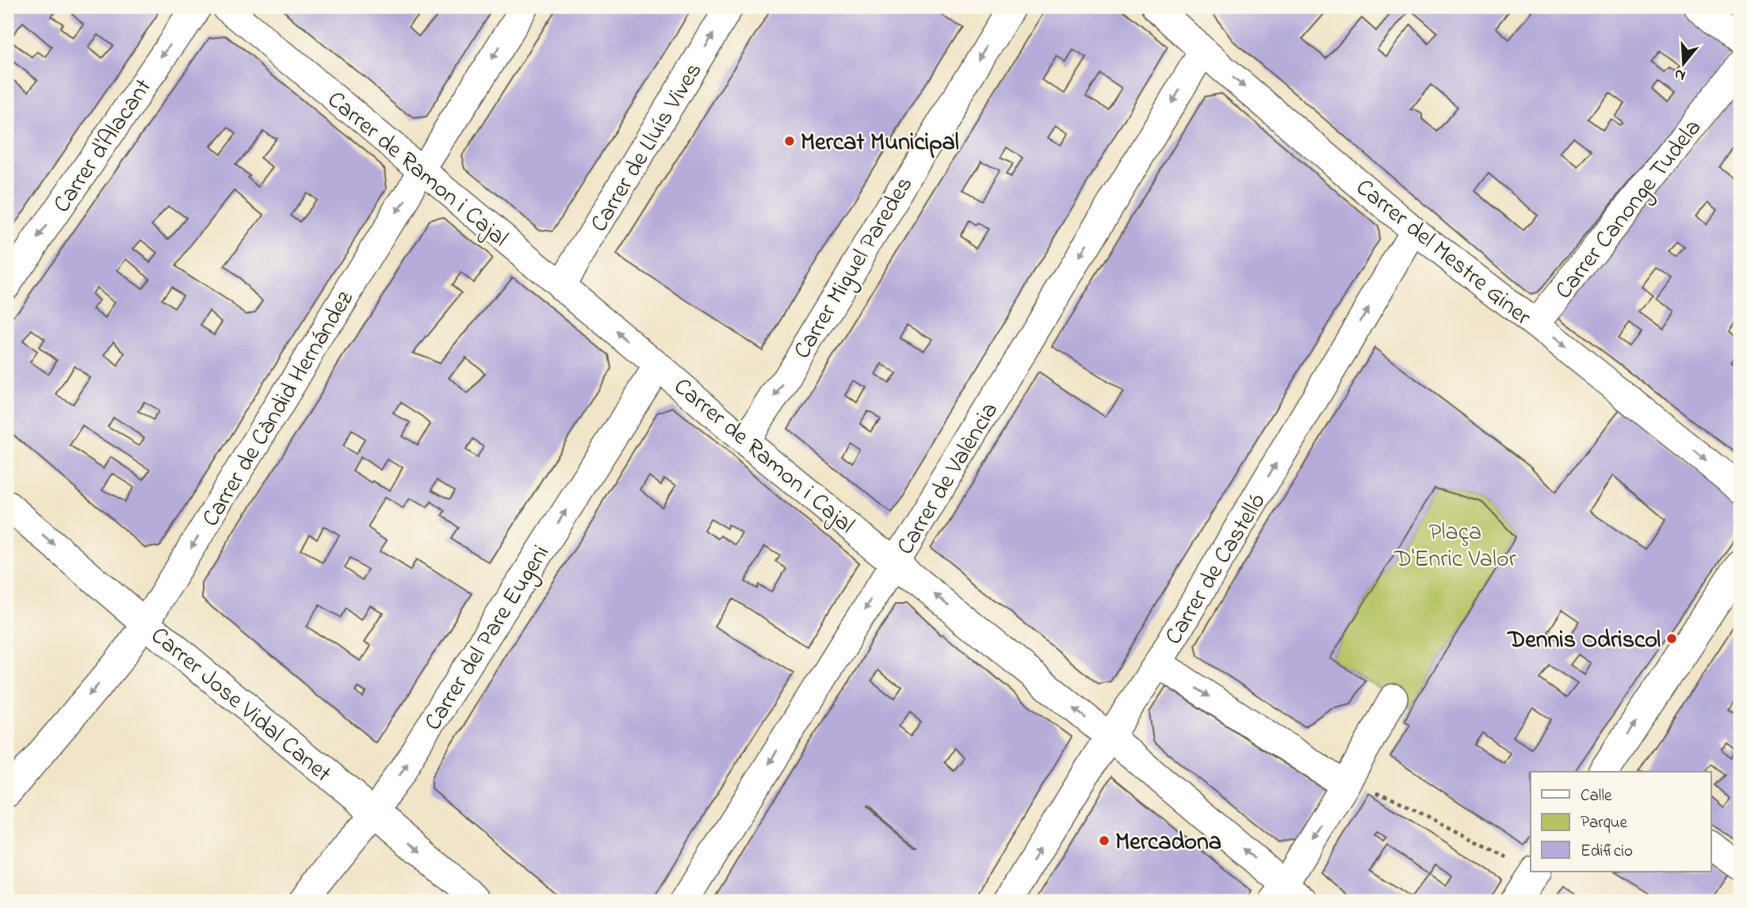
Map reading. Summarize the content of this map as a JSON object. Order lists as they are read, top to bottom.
{
  "streets": {
    "street": [
      "Carrer d'Alacant",
      "Carrer de Lluís Vives",
      "Carrer de Ramon i Cajal",
      "Carrer Canonge Tudela",
      "Carrer del Mestre Giner",
      "Carrer Miguel Paredes",
      "Carrer de Càndid Hernández",
      "Carrer de València",
      "Carrer de Castelló",
      "Carrer del Pare Eugeni",
      "Carrer Jose Vidal Canet"
    ]
  },
  "crossings": [
    ["Carrer de Lluís Vives", "Carrer de Ramon i Cajal"],
    ["Carrer de Ramon i Cajal", "Carrer Miguel Paredes"],
    ["Carrer de Ramon i Cajal", "Carrer de Càndid Hernández"],
    ["Carrer de Ramon i Cajal", "Carrer de València"],
    ["Carrer de Ramon i Cajal", "Carrer de Castelló"],
    ["Carrer de Ramon i Cajal", "Carrer del Pare Eugeni"],
    ["Carrer Canonge Tudela", "Carrer del Mestre Giner"],
    ["Carrer del Mestre Giner", "Carrer de València"],
    ["Carrer del Mestre Giner", "Carrer de Castelló"],
    ["Carrer de Càndid Hernández", "Carrer Jose Vidal Canet"],
    ["Carrer del Pare Eugeni", "Carrer Jose Vidal Canet"]
  ],
  "one_way": [
    "Carrer d'Alacant",
    "Carrer de Lluís Vives",
    "Carrer del Mestre Giner",
    "Carrer Miguel Paredes",
    "Carrer de Càndid Hernández",
    "Carrer de València",
    "Carrer de Castelló",
    "Carrer del Pare Eugeni",
    "Carrer Jose Vidal Canet"
  ],
  "parks": ["Plaça D'Enric Valor"],
  "places": ["Mercat Municipal", "Dennis Odriscol", "Mercadona"],
  "legend": ["Calle", "Parque", "Edificio"],
  "north": "bottom"
}
